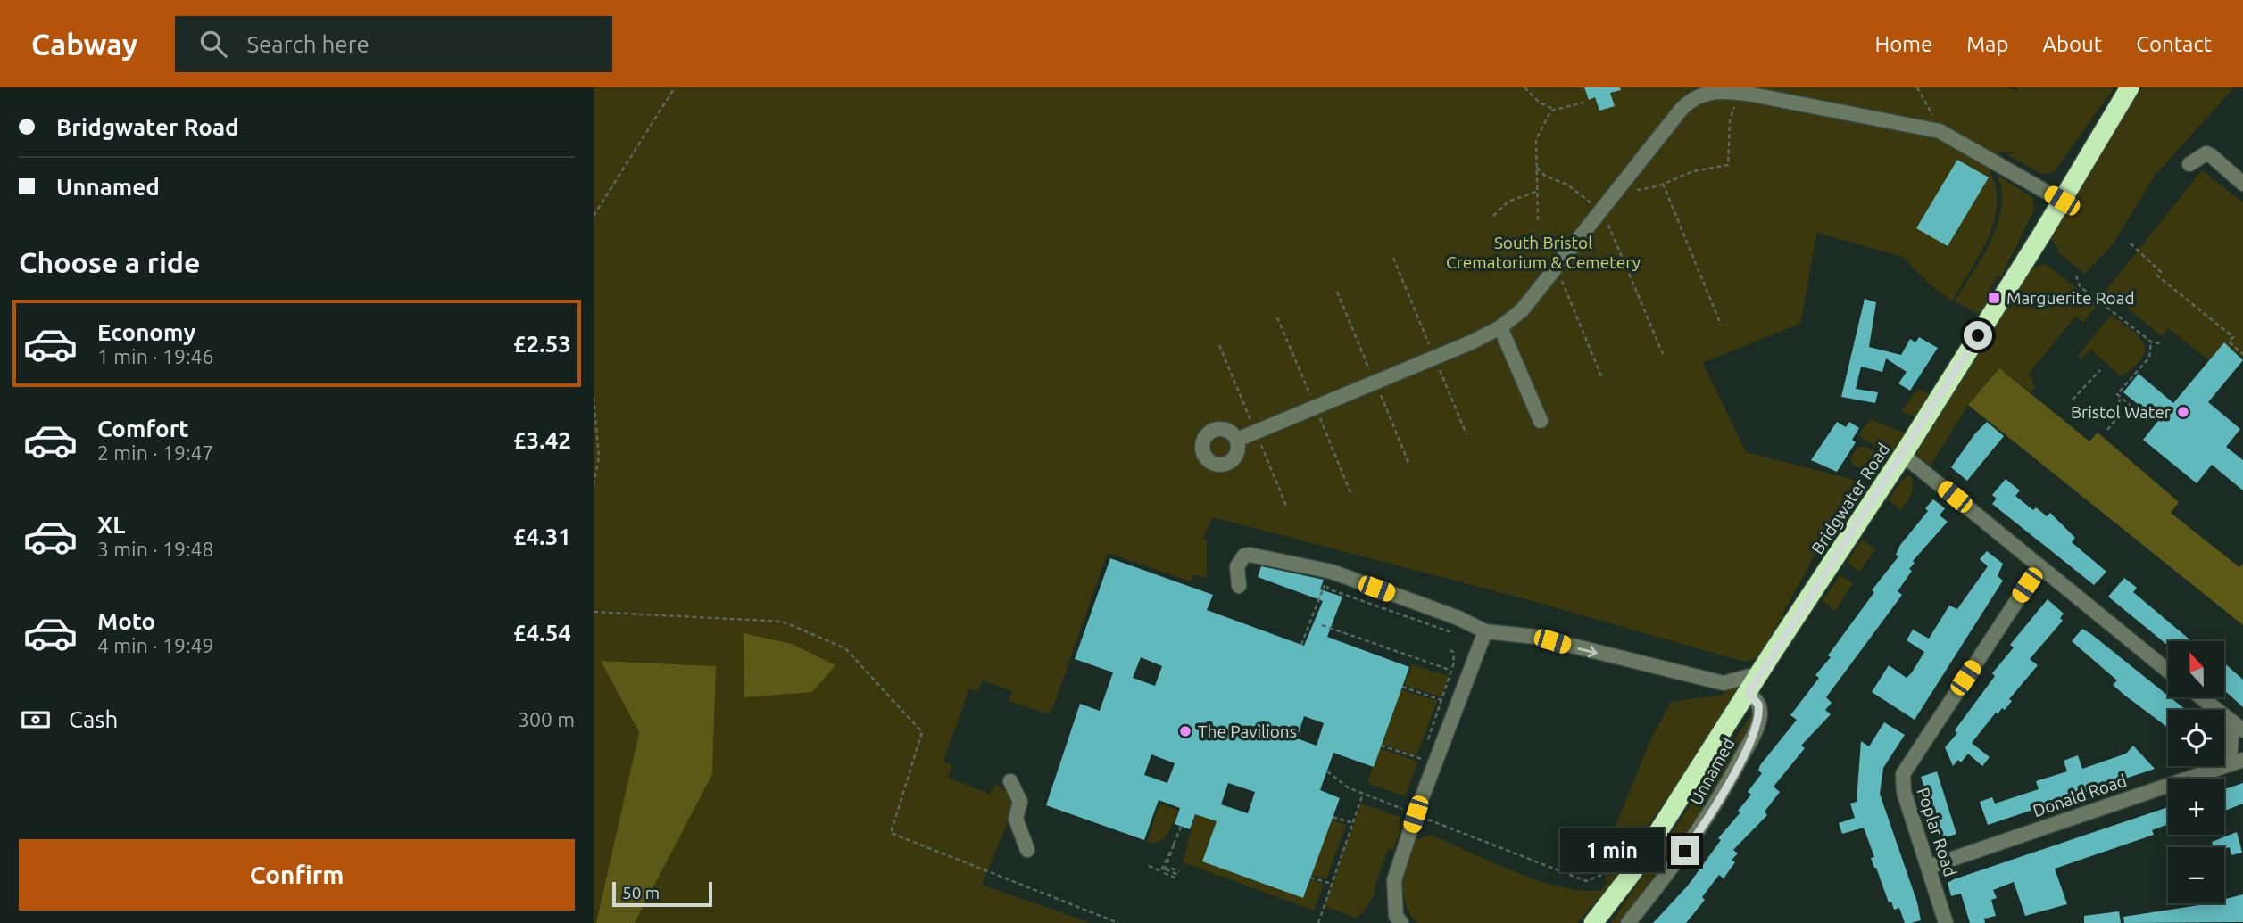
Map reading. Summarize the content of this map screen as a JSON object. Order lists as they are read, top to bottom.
{
  "streets": {
    "highway": ["Bridgwater Road"],
    "street": ["Unnamed", "Donald Road", "Poplar Road"]
  },
  "crossings": [
    ["Bridgwater Road", "Unnamed"],
    ["Donald Road", "Poplar Road"]
  ],
  "parks": ["South Bristol Crematorium & Cemetery"],
  "places": {
    "transit": ["Marguerite Road"],
    "other": ["Bristol Water", "The Pavilions"]
  },
  "scale_bar": "50 m",
  "north": "top",
  "page": {
    "header": "Cabway",
    "search": "Search here",
    "nav": [
      "Home",
      "Map",
      "About",
      "Contact"
    ],
    "banner": ["Bridgwater Road", "Unnamed"],
    "heading": "Choose a ride",
    "list": [
      {
        "name": "Economy",
        "note": "1 min · 19:46",
        "value": "£2.53"
      },
      {
        "name": "Comfort",
        "note": "2 min · 19:47",
        "value": "£3.42"
      },
      {
        "name": "XL",
        "note": "3 min · 19:48",
        "value": "£4.31"
      },
      {
        "name": "Moto",
        "note": "4 min · 19:49",
        "value": "£4.54"
      }
    ],
    "map_buttons": ["+", "−"],
    "pay": ["Cash", "300 m"],
    "buttons": "Confirm",
    "bubble": "1 min",
    "scale": "50 m"
  }
}
